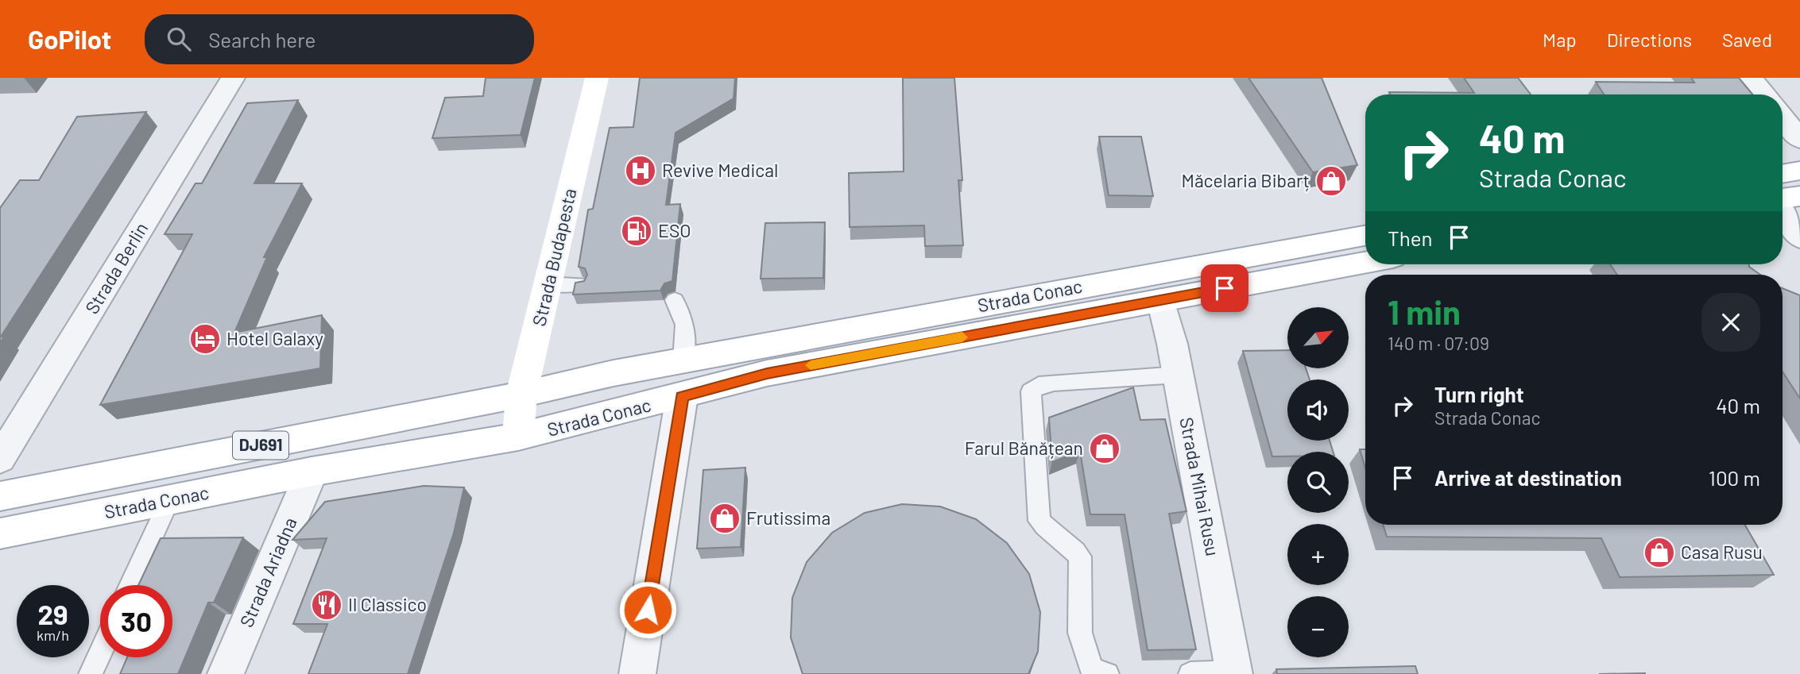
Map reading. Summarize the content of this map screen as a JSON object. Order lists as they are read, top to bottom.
{
  "streets": {
    "main road": ["Strada Budapesta", "Strada Conac", "DJ691"],
    "street": ["Strada Berlin", "Strada Mihai Rusu", "Strada Ariadna"]
  },
  "crossings": [
    ["Strada Budapesta", "Strada Conac"],
    ["Strada Conac", "Strada Mihai Rusu"],
    ["Strada Conac", "Strada Ariadna"]
  ],
  "places": {
    "hospital": ["Revive Medical"],
    "shop": [
      "Măcelaria Bibarț",
      "Farul Bănățean",
      "Frutissima",
      "Casa Rusu"
    ],
    "fuel station": ["ESO"],
    "hotel": ["Hotel Galaxy"],
    "restaurant": ["Il Classico"]
  },
  "north": "top right",
  "page": {
    "header": "GoPilot",
    "search": "Search here",
    "nav": ["Map", "Directions", "Saved"],
    "turn": ["40 m", "Strada Conac"],
    "then": "Then",
    "heading": ["1 min", "140 m · 07:09"],
    "map_buttons": ["+", "−"],
    "list": [
      {
        "name": "Turn right",
        "note": "Strada Conac",
        "value": "40 m"
      },
      {
        "name": "Arrive at destination",
        "value": "100 m"
      }
    ],
    "speed": "29 km/h",
    "limit": "30"
  }
}
